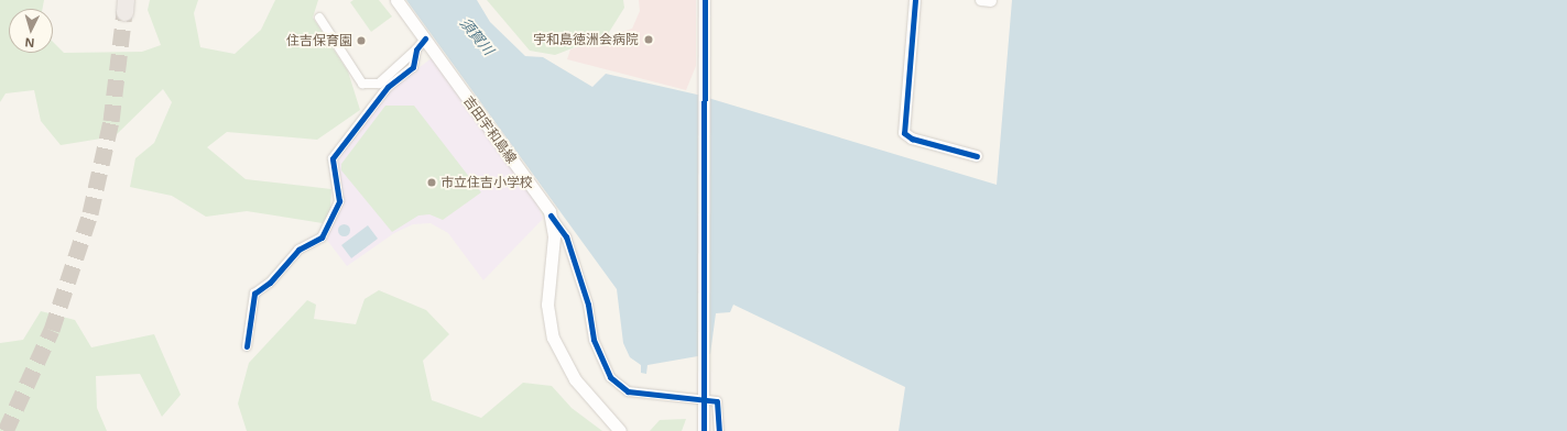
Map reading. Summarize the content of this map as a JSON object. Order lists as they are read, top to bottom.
{
  "streets": {
    "main road": ["吉田宇和島線"]
  },
  "water": ["須賀川"],
  "places": ["宇和島徳洲会病院", "住吉保育園", "市立住吉小学校"],
  "north": "bottom"
}
